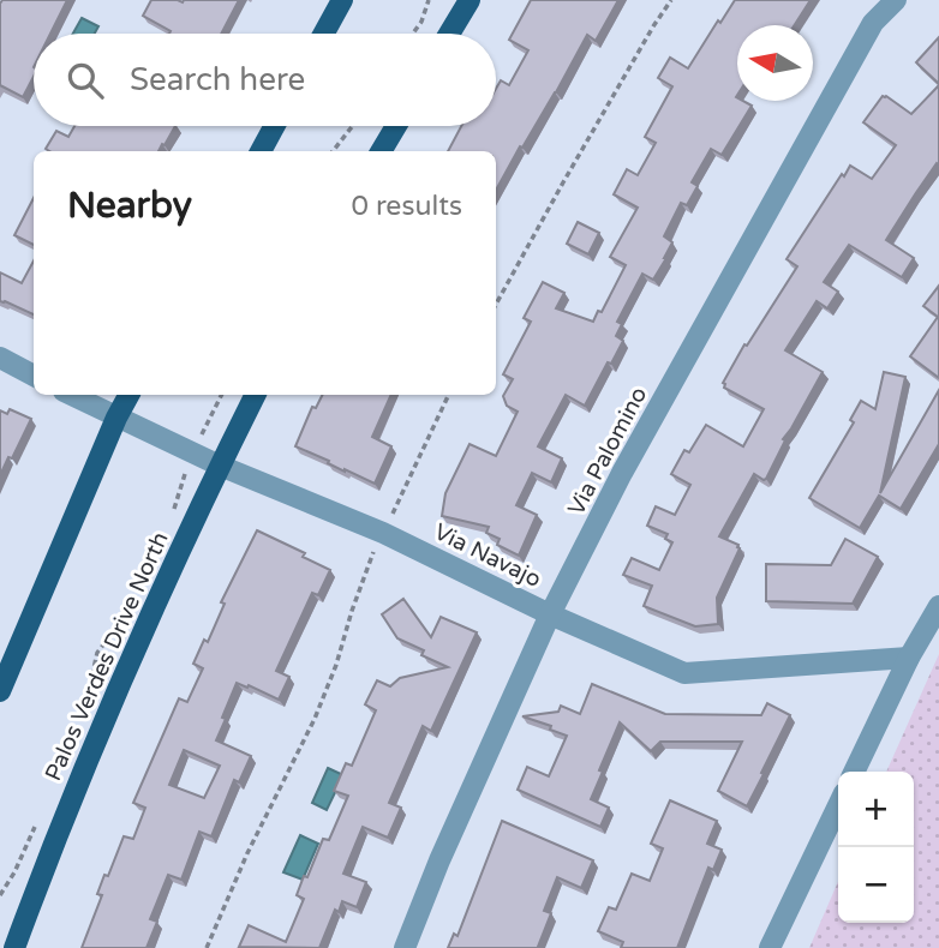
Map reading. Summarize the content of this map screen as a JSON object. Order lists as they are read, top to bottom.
{
  "streets": {
    "main road": ["Palos Verdes Drive North"],
    "street": ["Via Palomino", "Via Navajo"]
  },
  "crossings": [
    ["Via Palomino", "Via Navajo"],
    ["Via Navajo", "Palos Verdes Drive North"]
  ],
  "north": "left",
  "page": {
    "search": "Search here",
    "heading": ["Nearby", "0 results"],
    "map_buttons": ["+", "−"]
  }
}
